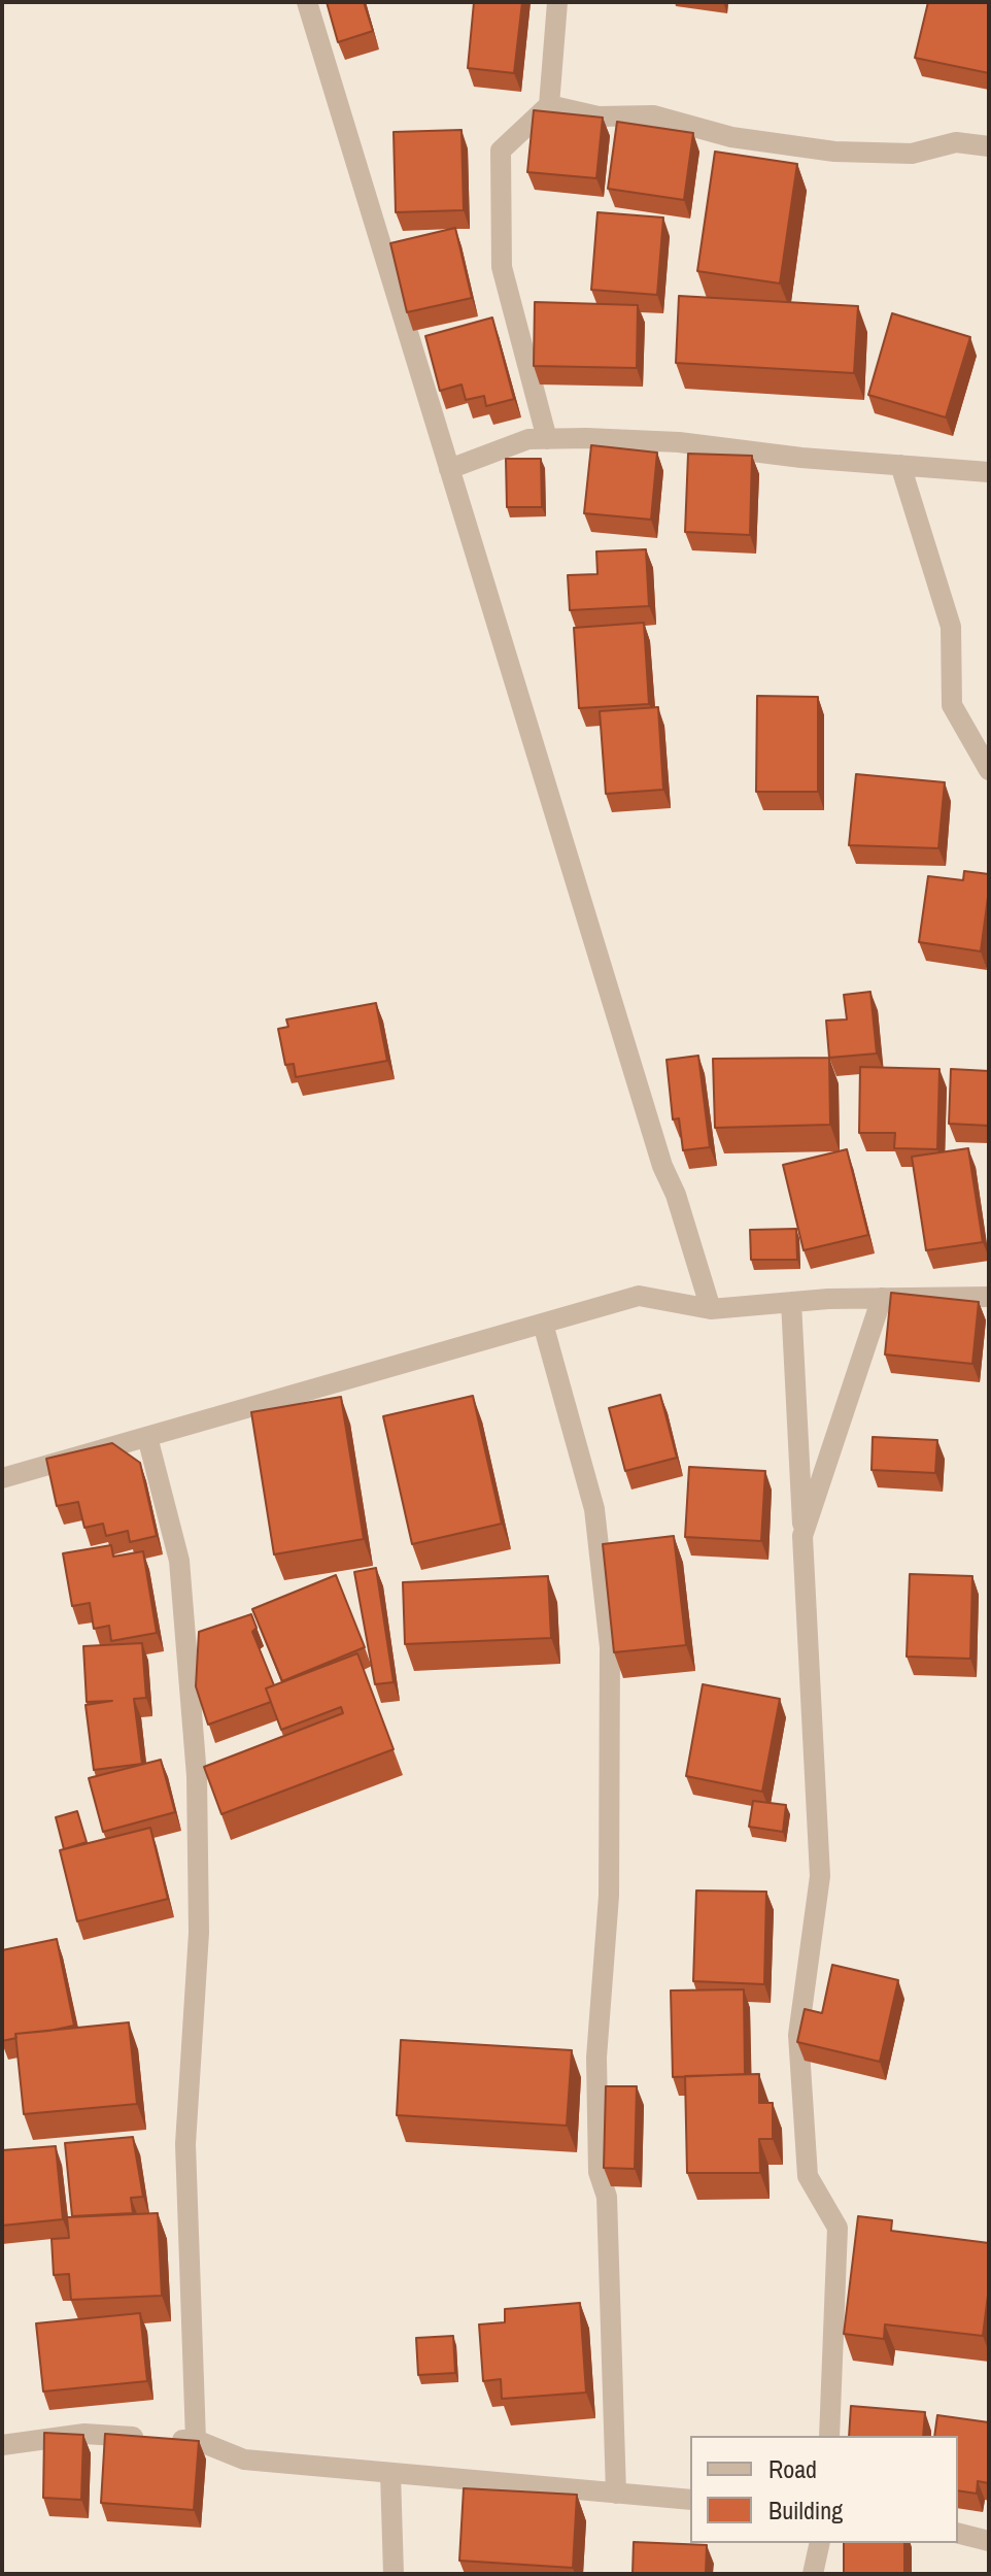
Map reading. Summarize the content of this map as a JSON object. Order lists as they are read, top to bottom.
{
  "legend": ["Road", "Building"]
}
